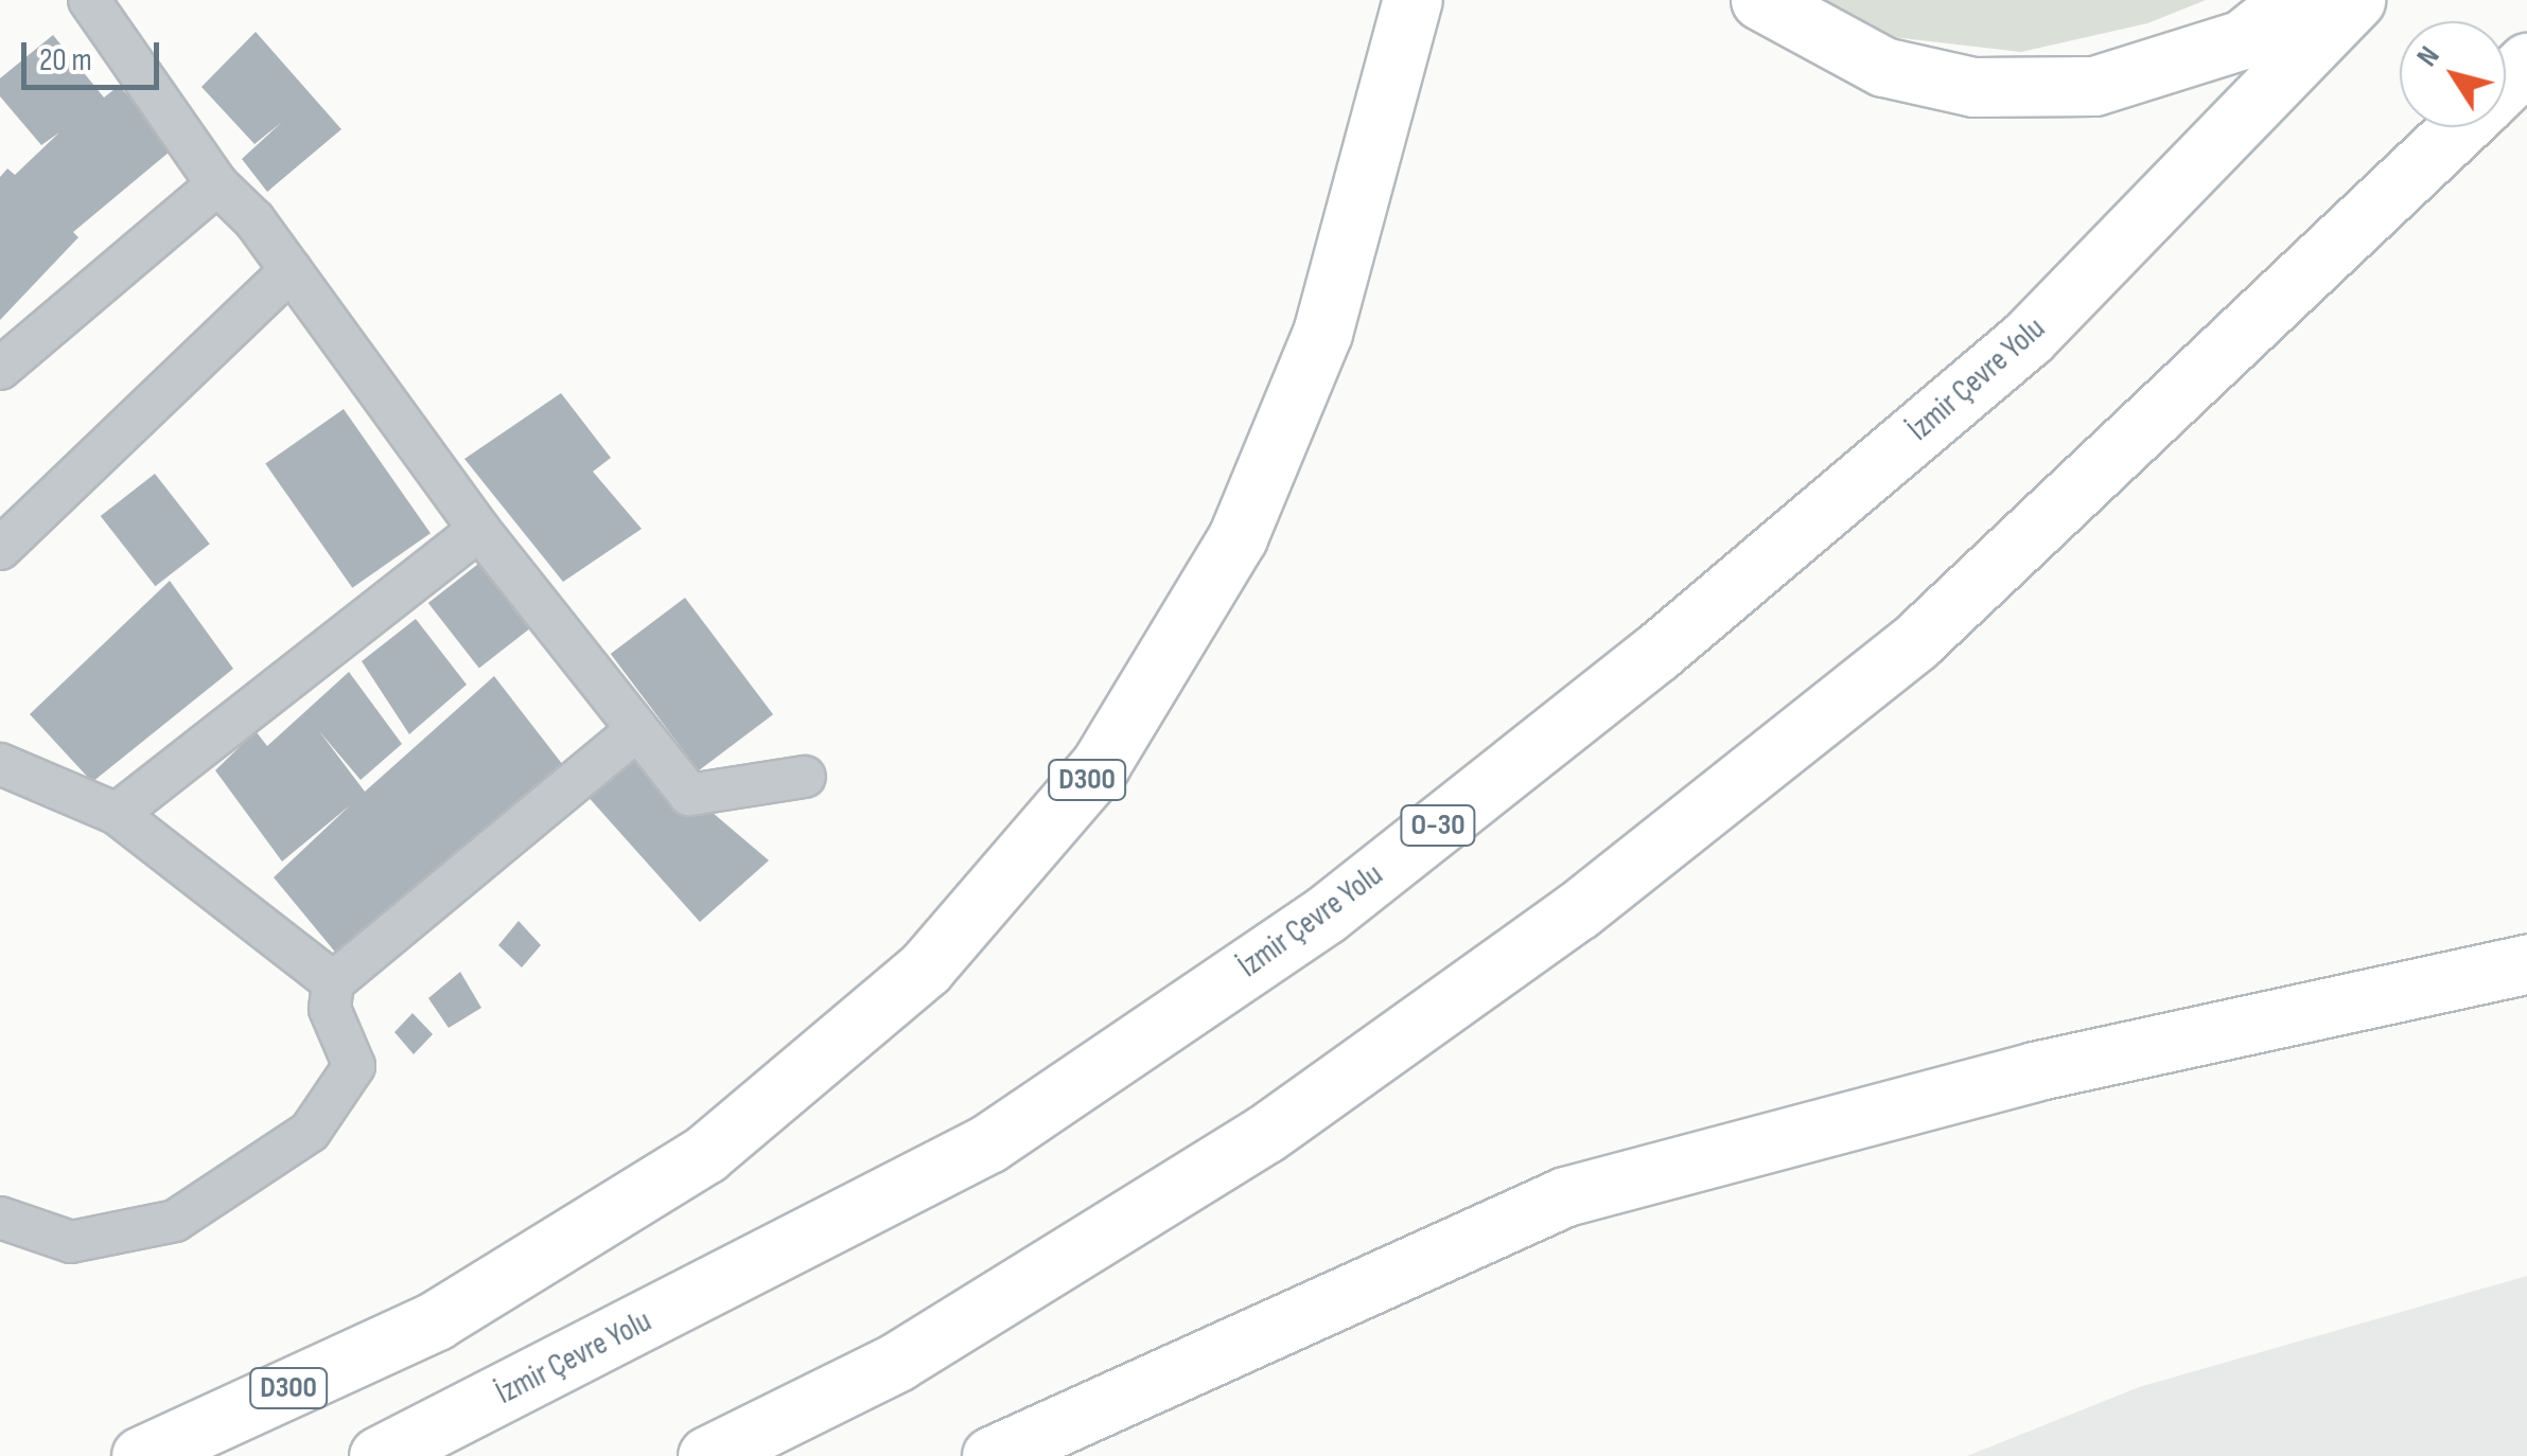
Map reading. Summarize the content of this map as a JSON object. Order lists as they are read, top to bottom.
{
  "streets": {
    "highway": ["İzmir Çevre Yolu", "D300", "O-30"]
  },
  "scale_bar": "20 m",
  "north": "top left"
}
